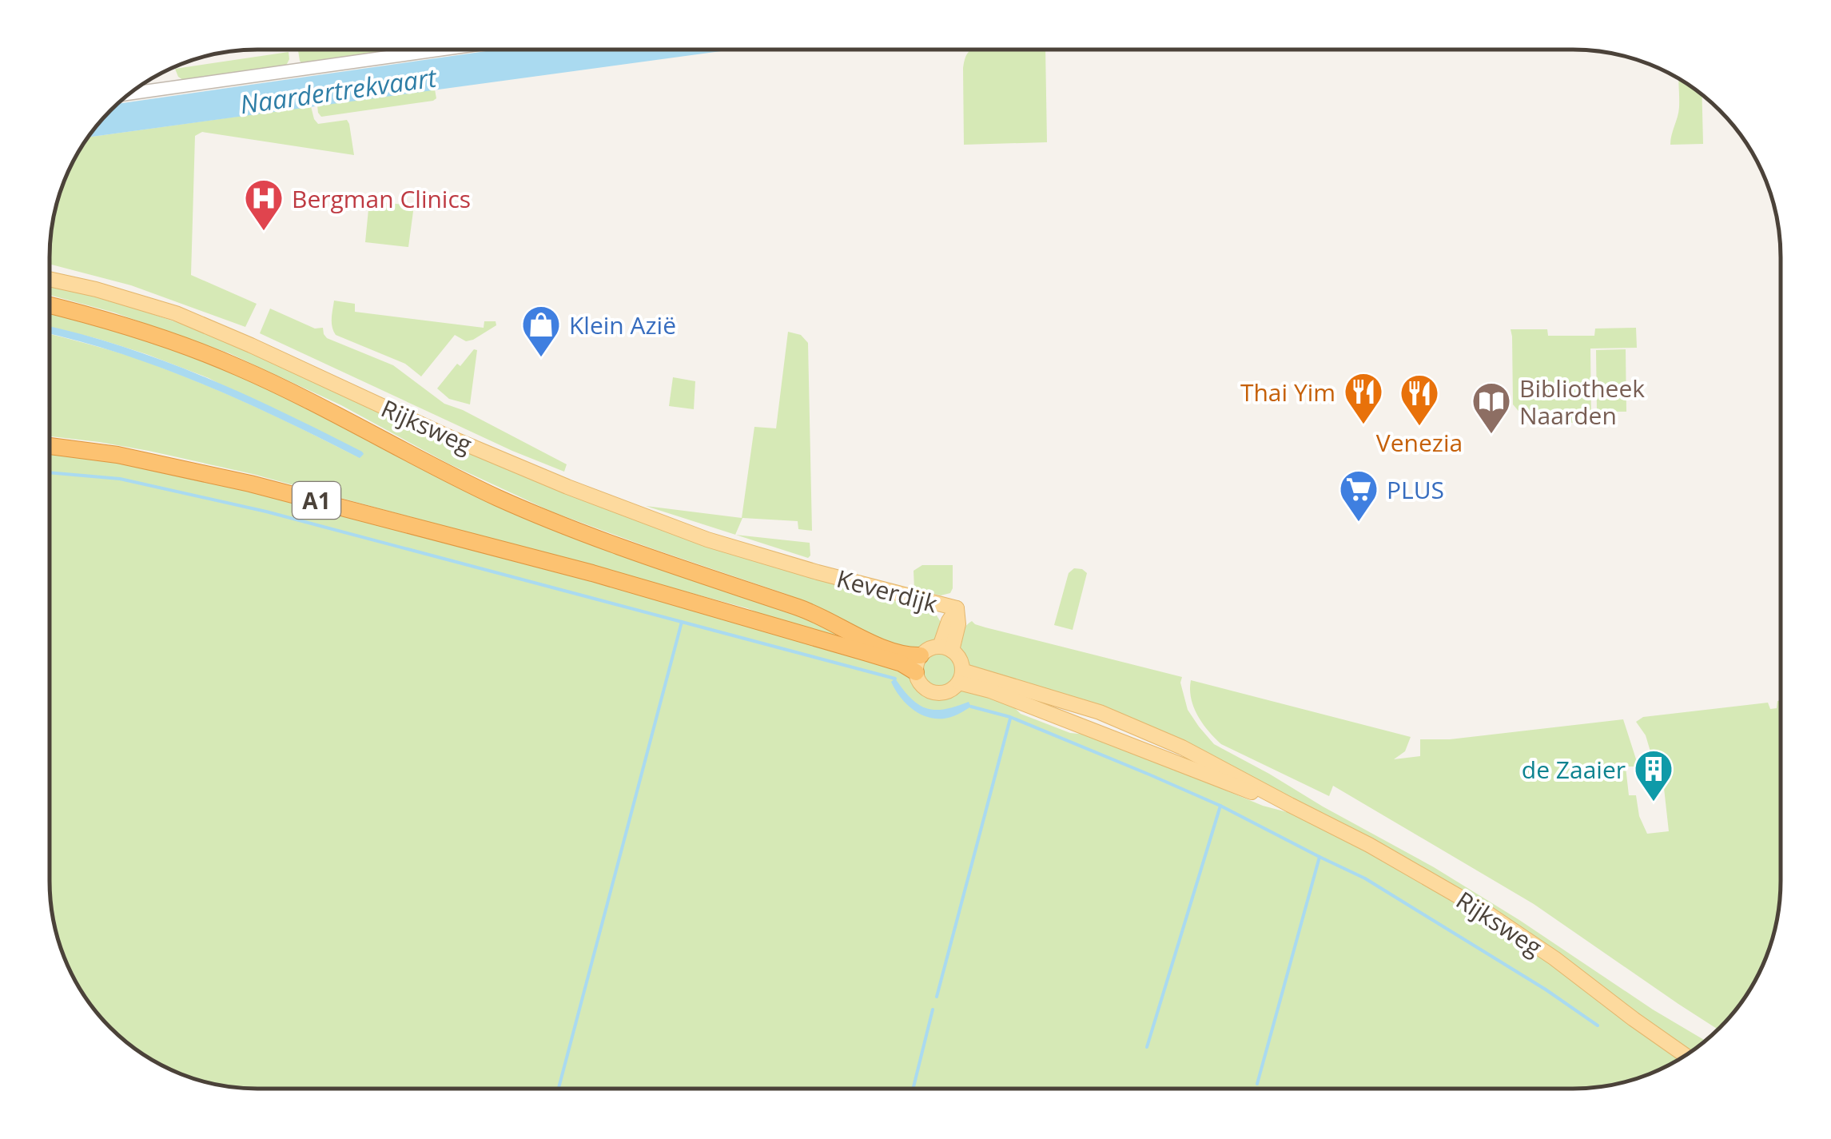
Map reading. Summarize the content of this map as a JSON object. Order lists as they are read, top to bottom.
{
  "streets": {
    "highway": ["A1"],
    "main road": ["Rijksweg", "Keverdijk"]
  },
  "crossings": [
    ["Rijksweg", "A1"],
    ["Rijksweg", "Keverdijk"],
    ["A1", "Keverdijk"]
  ],
  "water": ["Naardertrekvaart"],
  "places": {
    "hospital": ["Bergman Clinics"],
    "shop": ["Klein Azië"],
    "restaurant": ["Thai Yim", "Venezia"],
    "library": ["Bibliotheek Naarden"],
    "supermarket": ["PLUS"],
    "building": ["de Zaaier"]
  }
}
